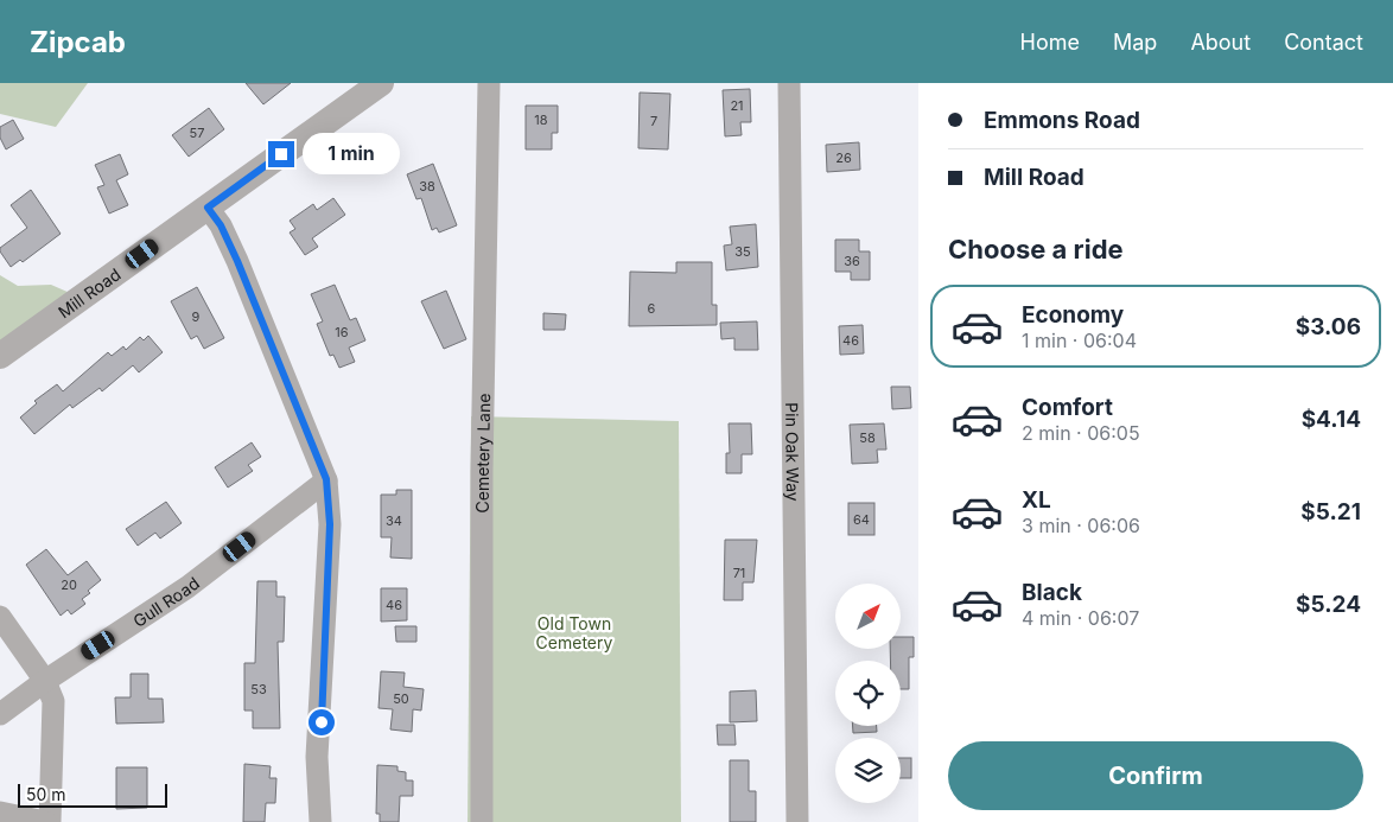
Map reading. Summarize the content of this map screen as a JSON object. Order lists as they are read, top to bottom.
{
  "streets": {
    "street": [
      "Mill Road",
      "Cemetery Lane",
      "Pin Oak Way",
      "Gull Road"
    ]
  },
  "parks": ["Old Town Cemetery"],
  "house_numbers": [
    "21",
    "18",
    "7",
    "57",
    "26",
    "38",
    "35",
    "36",
    "6",
    "9",
    "16",
    "46",
    "58",
    "64",
    "34",
    "71",
    "20",
    "46",
    "53",
    "50"
  ],
  "scale_bar": "50 m",
  "north": "top right",
  "page": {
    "header": "Zipcab",
    "nav": [
      "Home",
      "Map",
      "About",
      "Contact"
    ],
    "banner": ["Emmons Road", "Mill Road"],
    "bubble": "1 min",
    "heading": "Choose a ride",
    "list": [
      {
        "name": "Economy",
        "note": "1 min · 06:04",
        "value": "$3.06"
      },
      {
        "name": "Comfort",
        "note": "2 min · 06:05",
        "value": "$4.14"
      },
      {
        "name": "XL",
        "note": "3 min · 06:06",
        "value": "$5.21"
      },
      {
        "name": "Black",
        "note": "4 min · 06:07",
        "value": "$5.24"
      }
    ],
    "buttons": "Confirm",
    "scale": "50 m"
  }
}
